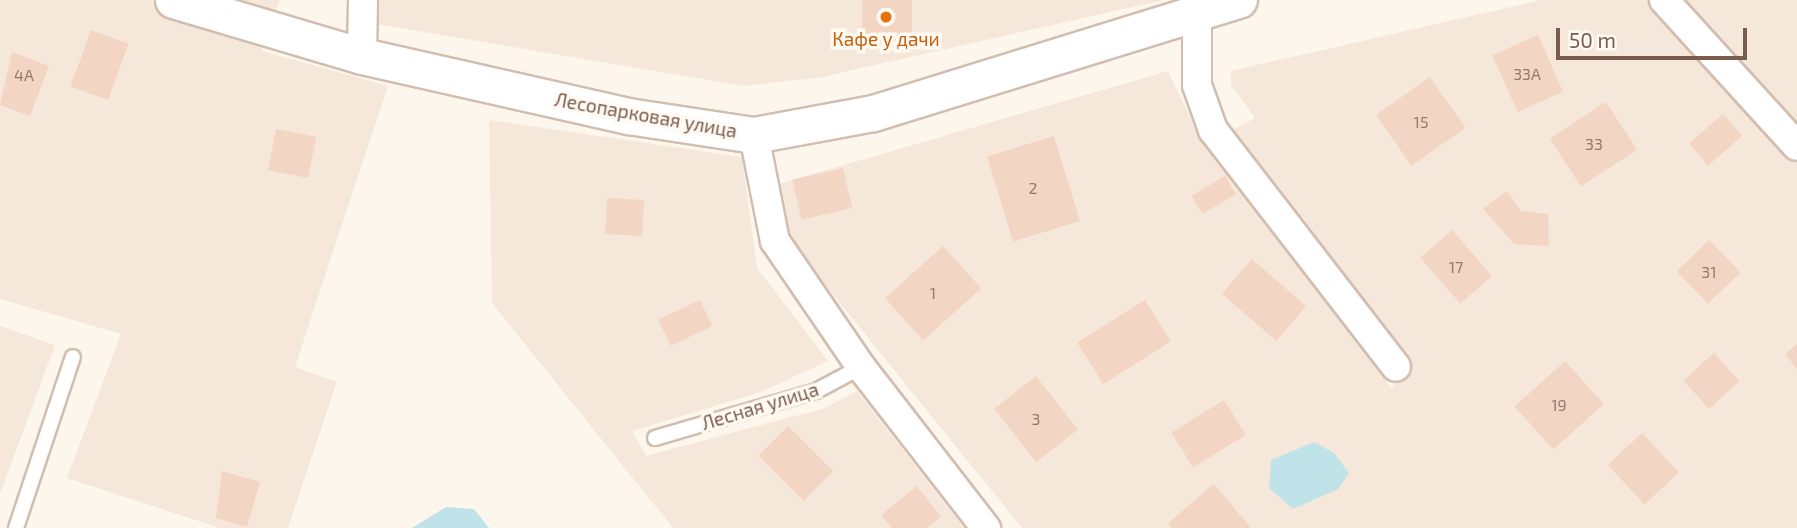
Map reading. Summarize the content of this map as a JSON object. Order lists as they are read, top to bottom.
{
  "streets": {
    "street": ["Лесопарковая улица"],
    "lane": ["Лесная улица"]
  },
  "places": ["Кафе у дачи"],
  "house_numbers": [
    "33А",
    "4А",
    "15",
    "33",
    "2",
    "17",
    "31",
    "1",
    "19",
    "3"
  ],
  "scale_bar": "50 m"
}
